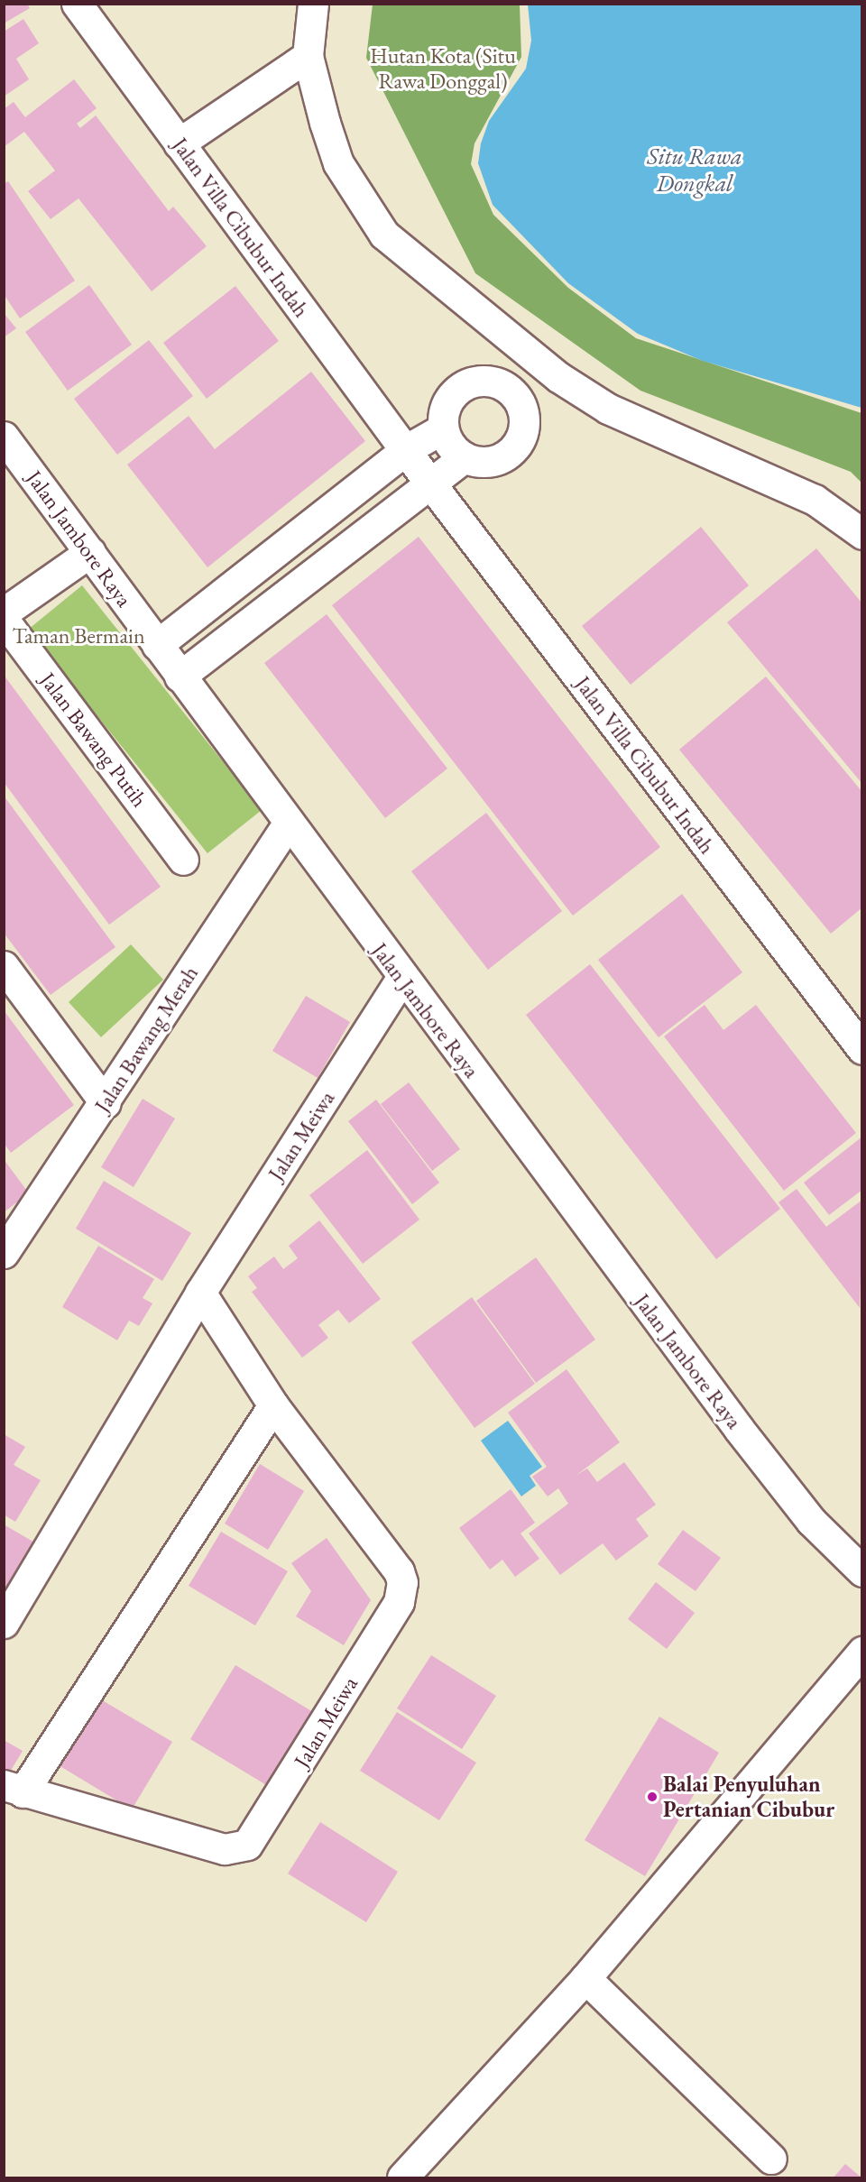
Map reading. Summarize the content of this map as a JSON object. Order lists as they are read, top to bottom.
{
  "streets": {
    "street": [
      "Jalan Villa Cibubur Indah",
      "Jalan Jambore Raya",
      "Jalan Bawang Putih",
      "Jalan Bawang Merah",
      "Jalan Meiwa"
    ]
  },
  "crossings": [
    ["Jalan Jambore Raya", "Jalan Bawang Merah"],
    ["Jalan Jambore Raya", "Jalan Meiwa"]
  ],
  "water": ["Situ Rawa Dongkal"],
  "parks": ["Hutan Kota (Situ Rawa Donggal)", "Taman Bermain"],
  "places": ["Balai Penyuluhan Pertanian Cibubur"]
}
